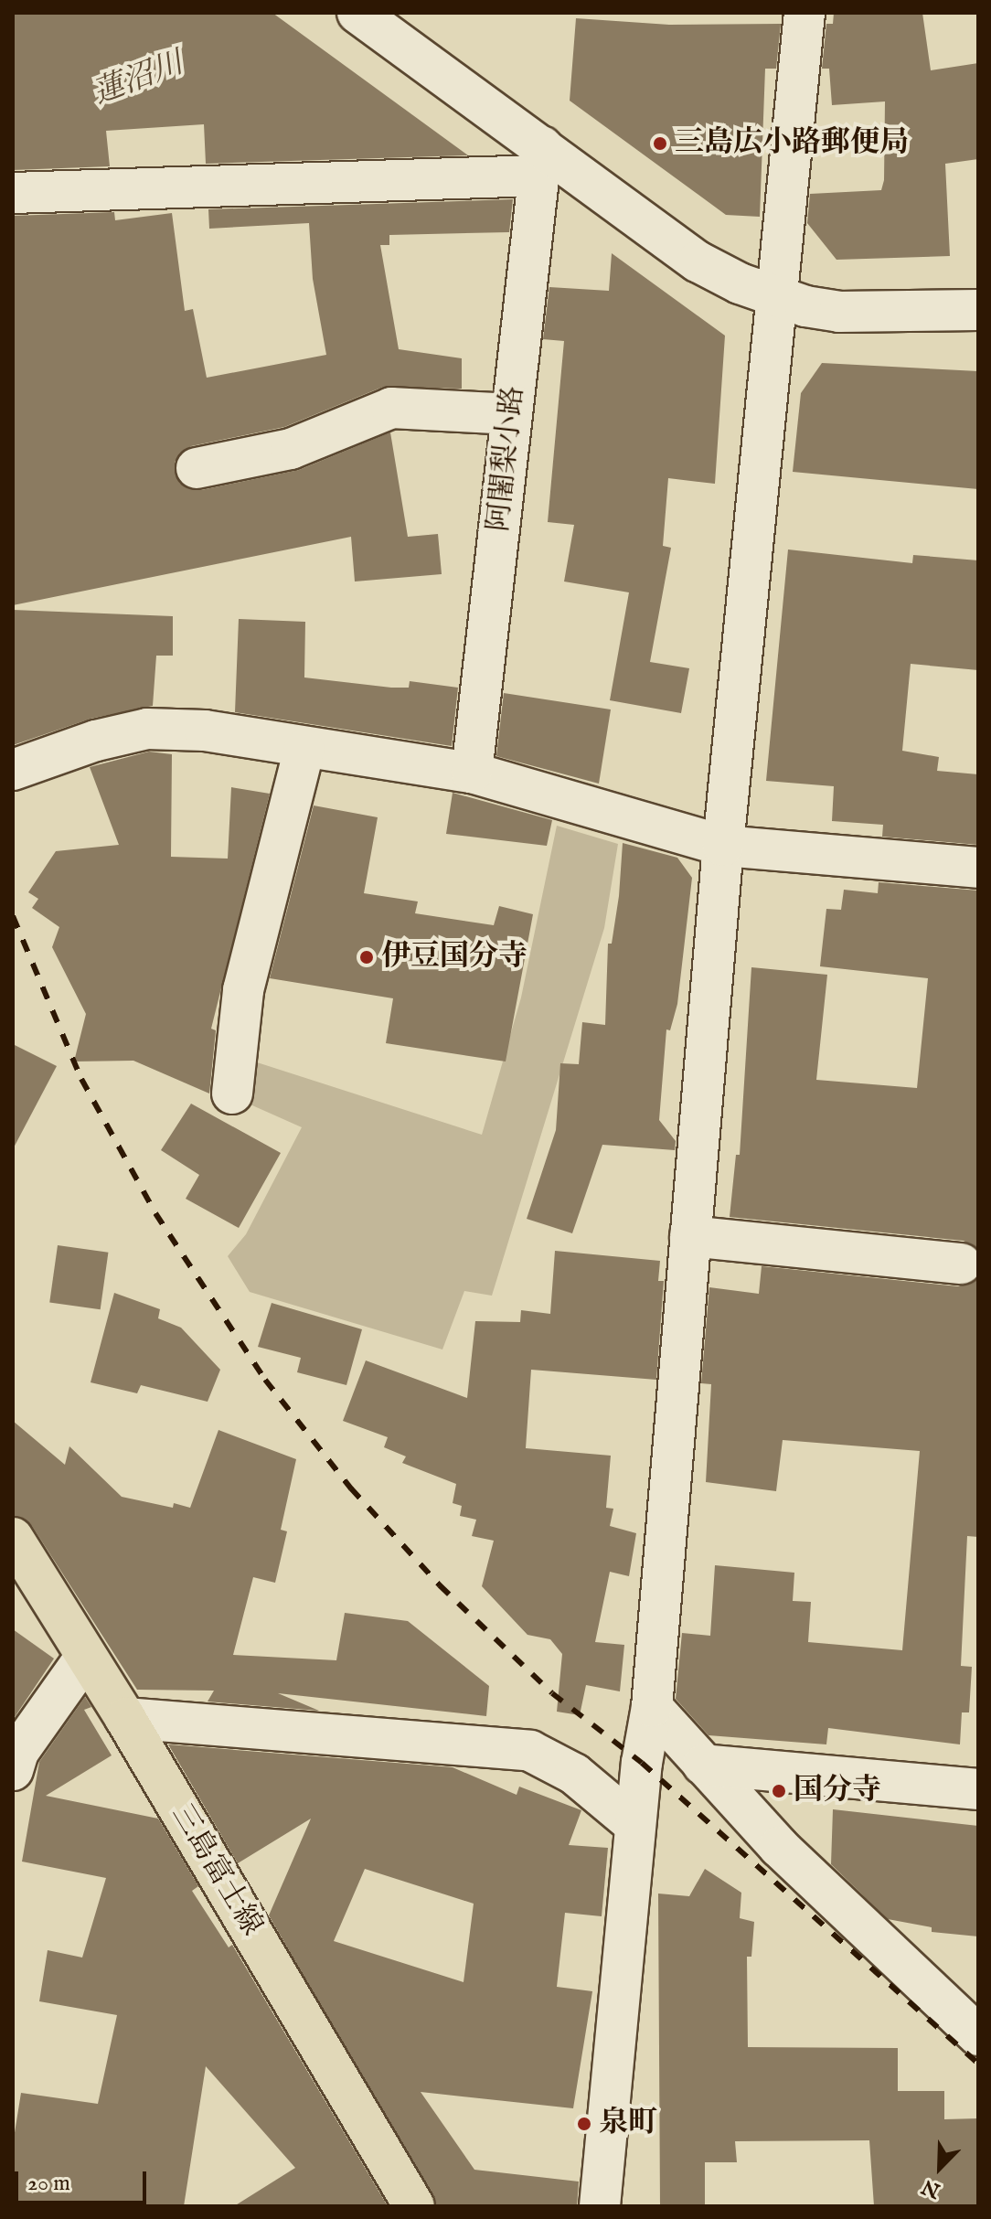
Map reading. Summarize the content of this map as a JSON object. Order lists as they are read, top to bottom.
{
  "streets": {
    "main road": ["三島富士線"],
    "street": ["阿闍梨小路"]
  },
  "water": ["蓮沼川"],
  "places": [
    "三島広小路郵便局",
    "伊豆国分寺",
    "国分寺",
    "泉町"
  ],
  "scale_bar": "20 m",
  "north": "bottom left"
}
